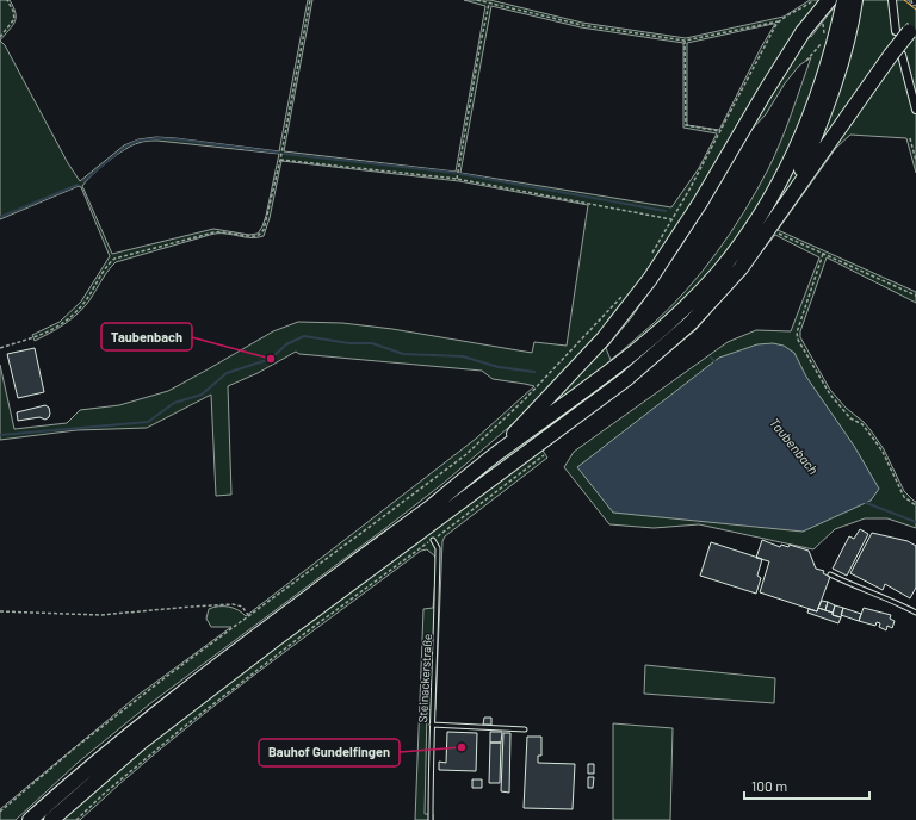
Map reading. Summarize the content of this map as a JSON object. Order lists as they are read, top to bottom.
{
  "streets": {
    "lane": ["Steinackerstraße"]
  },
  "water": ["Taubenbach"],
  "places": ["Taubenbach", "Bauhof Gundelfingen"],
  "scale_bar": "100 m"
}
